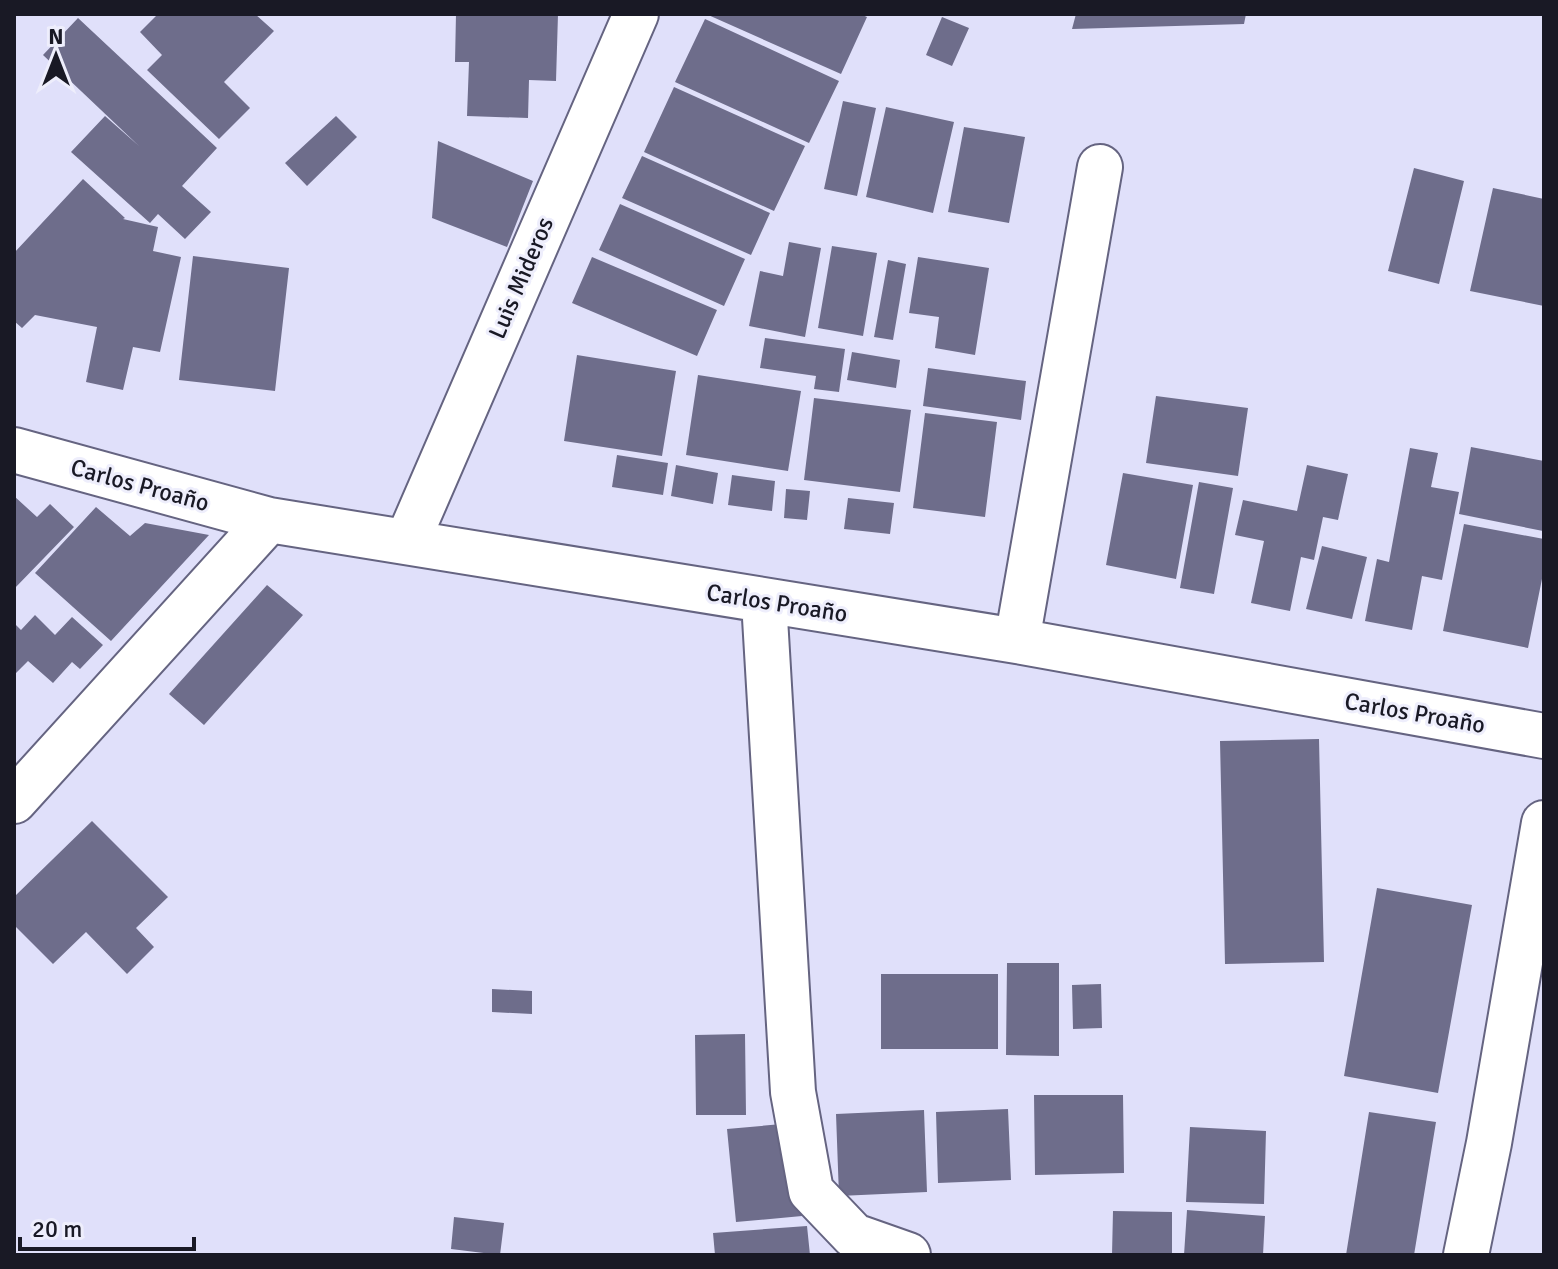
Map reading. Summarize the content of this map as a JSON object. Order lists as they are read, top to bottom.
{
  "streets": {
    "street": ["Luis Mideros", "Carlos Proaño"]
  },
  "crossings": [
    ["Luis Mideros", "Carlos Proaño"]
  ],
  "scale_bar": "20 m",
  "north": "top"
}
